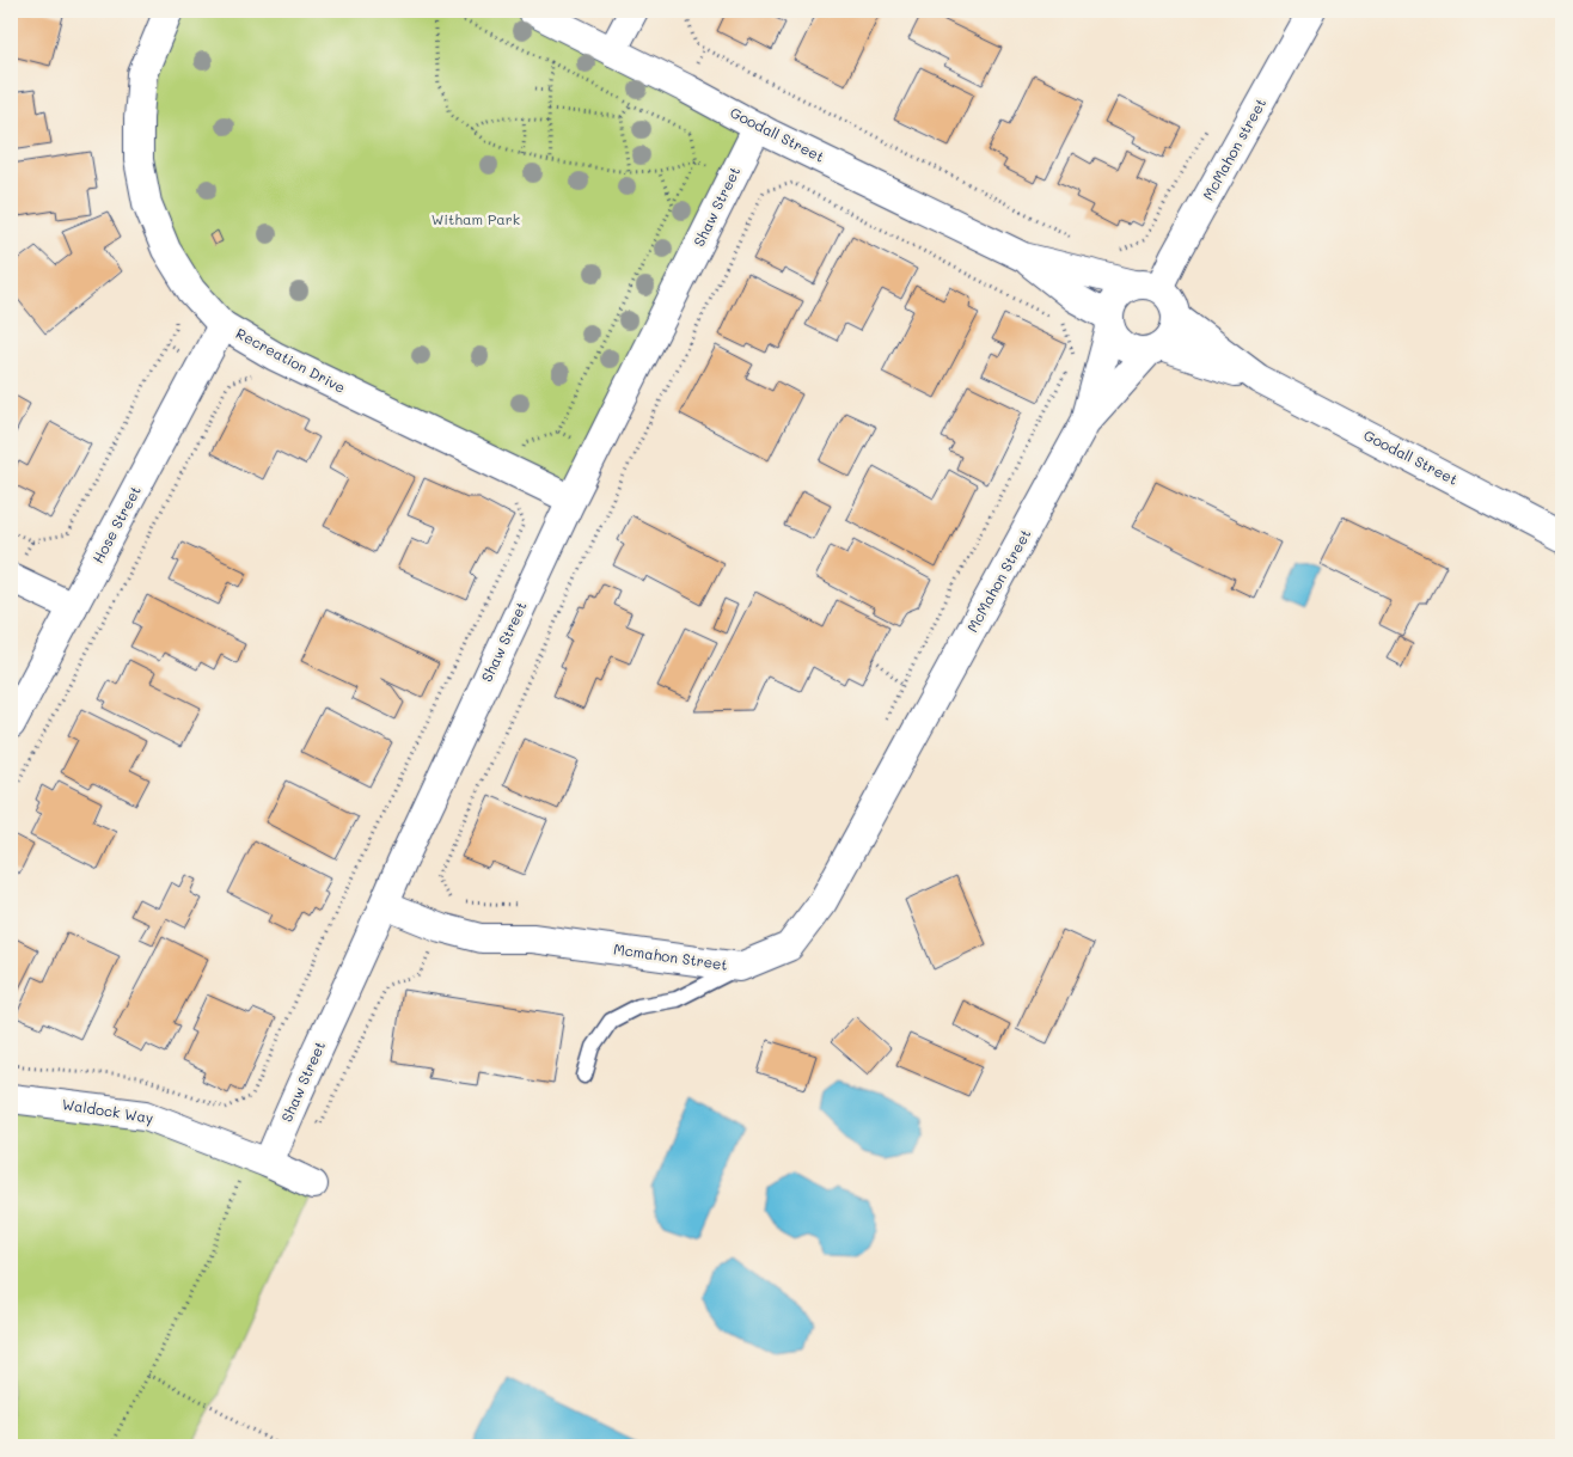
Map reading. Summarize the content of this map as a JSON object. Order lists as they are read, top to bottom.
{
  "streets": {
    "street": [
      "Goodall Street",
      "McMahon street",
      "Shaw Street",
      "Recreation Drive",
      "Hose Street",
      "McMahon Street",
      "Mcmahon Street",
      "Waldock Way"
    ]
  },
  "crossings": [
    ["Goodall Street", "McMahon street"],
    ["Goodall Street", "Shaw Street"],
    ["Shaw Street", "Recreation Drive"],
    ["Shaw Street", "Mcmahon Street"],
    ["Shaw Street", "Waldock Way"],
    ["Recreation Drive", "Hose Street"],
    ["McMahon Street", "Mcmahon Street"]
  ],
  "parks": ["Witham Park"]
}
